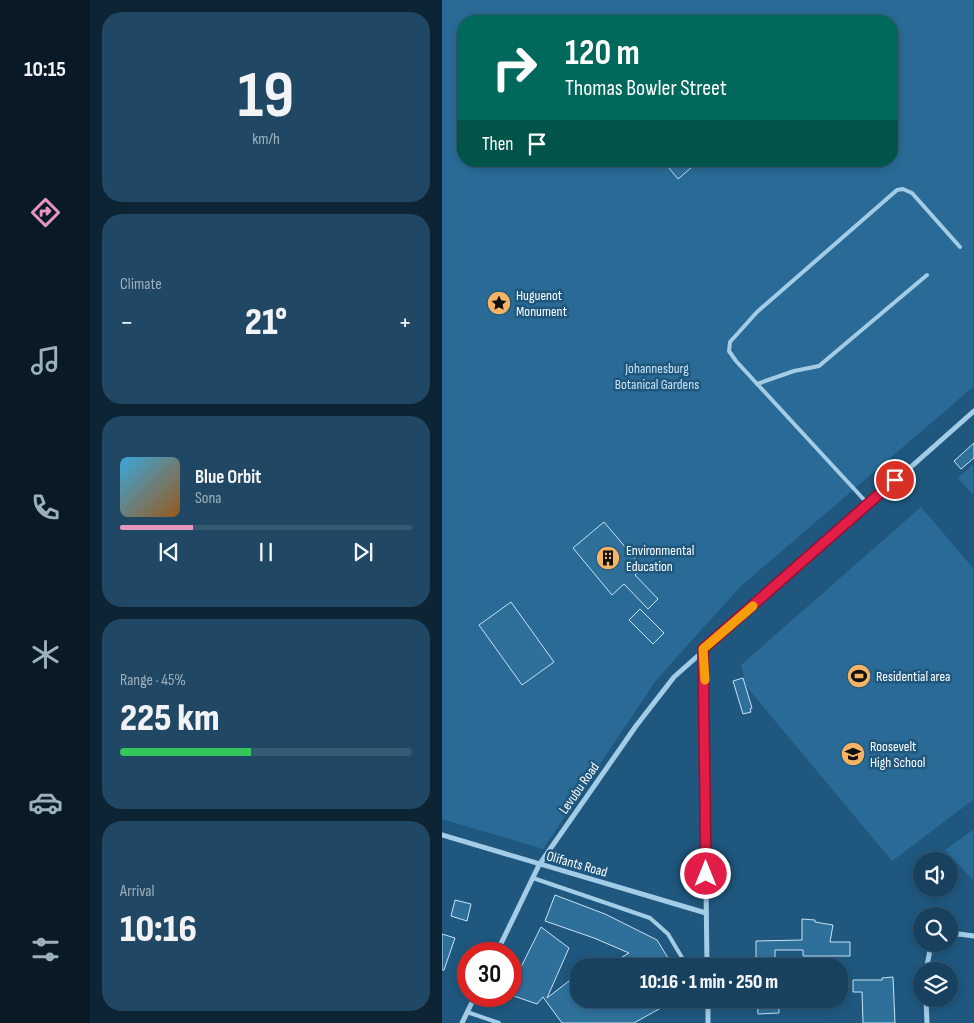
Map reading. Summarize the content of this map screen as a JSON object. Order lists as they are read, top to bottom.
{
  "streets": {
    "street": ["Levubu Road", "Olifants Road"]
  },
  "crossings": [
    ["Levubu Road", "Olifants Road"]
  ],
  "parks": ["Johannesburg Botanical Gardens"],
  "places": {
    "place": ["Huguenot Monument"],
    "building": ["Environmental Education"],
    "sports": ["Residential area"],
    "school or university": ["Roosevelt High School"]
  },
  "page": {
    "tabs": "10:15",
    "tile": [
      ["19", "km/h"],
      "Climate",
      ["Range · 45%", "225 km"],
      ["Arrival", "10:16"]
    ],
    "turn": ["120 m", "Thomas Bowler Street"],
    "then": "Then",
    "heat": ["−", "21°", "+"],
    "song": ["Blue Orbit", "Sona"],
    "limit": "30",
    "trip": "10:16 · 1 min · 250 m"
  }
}
